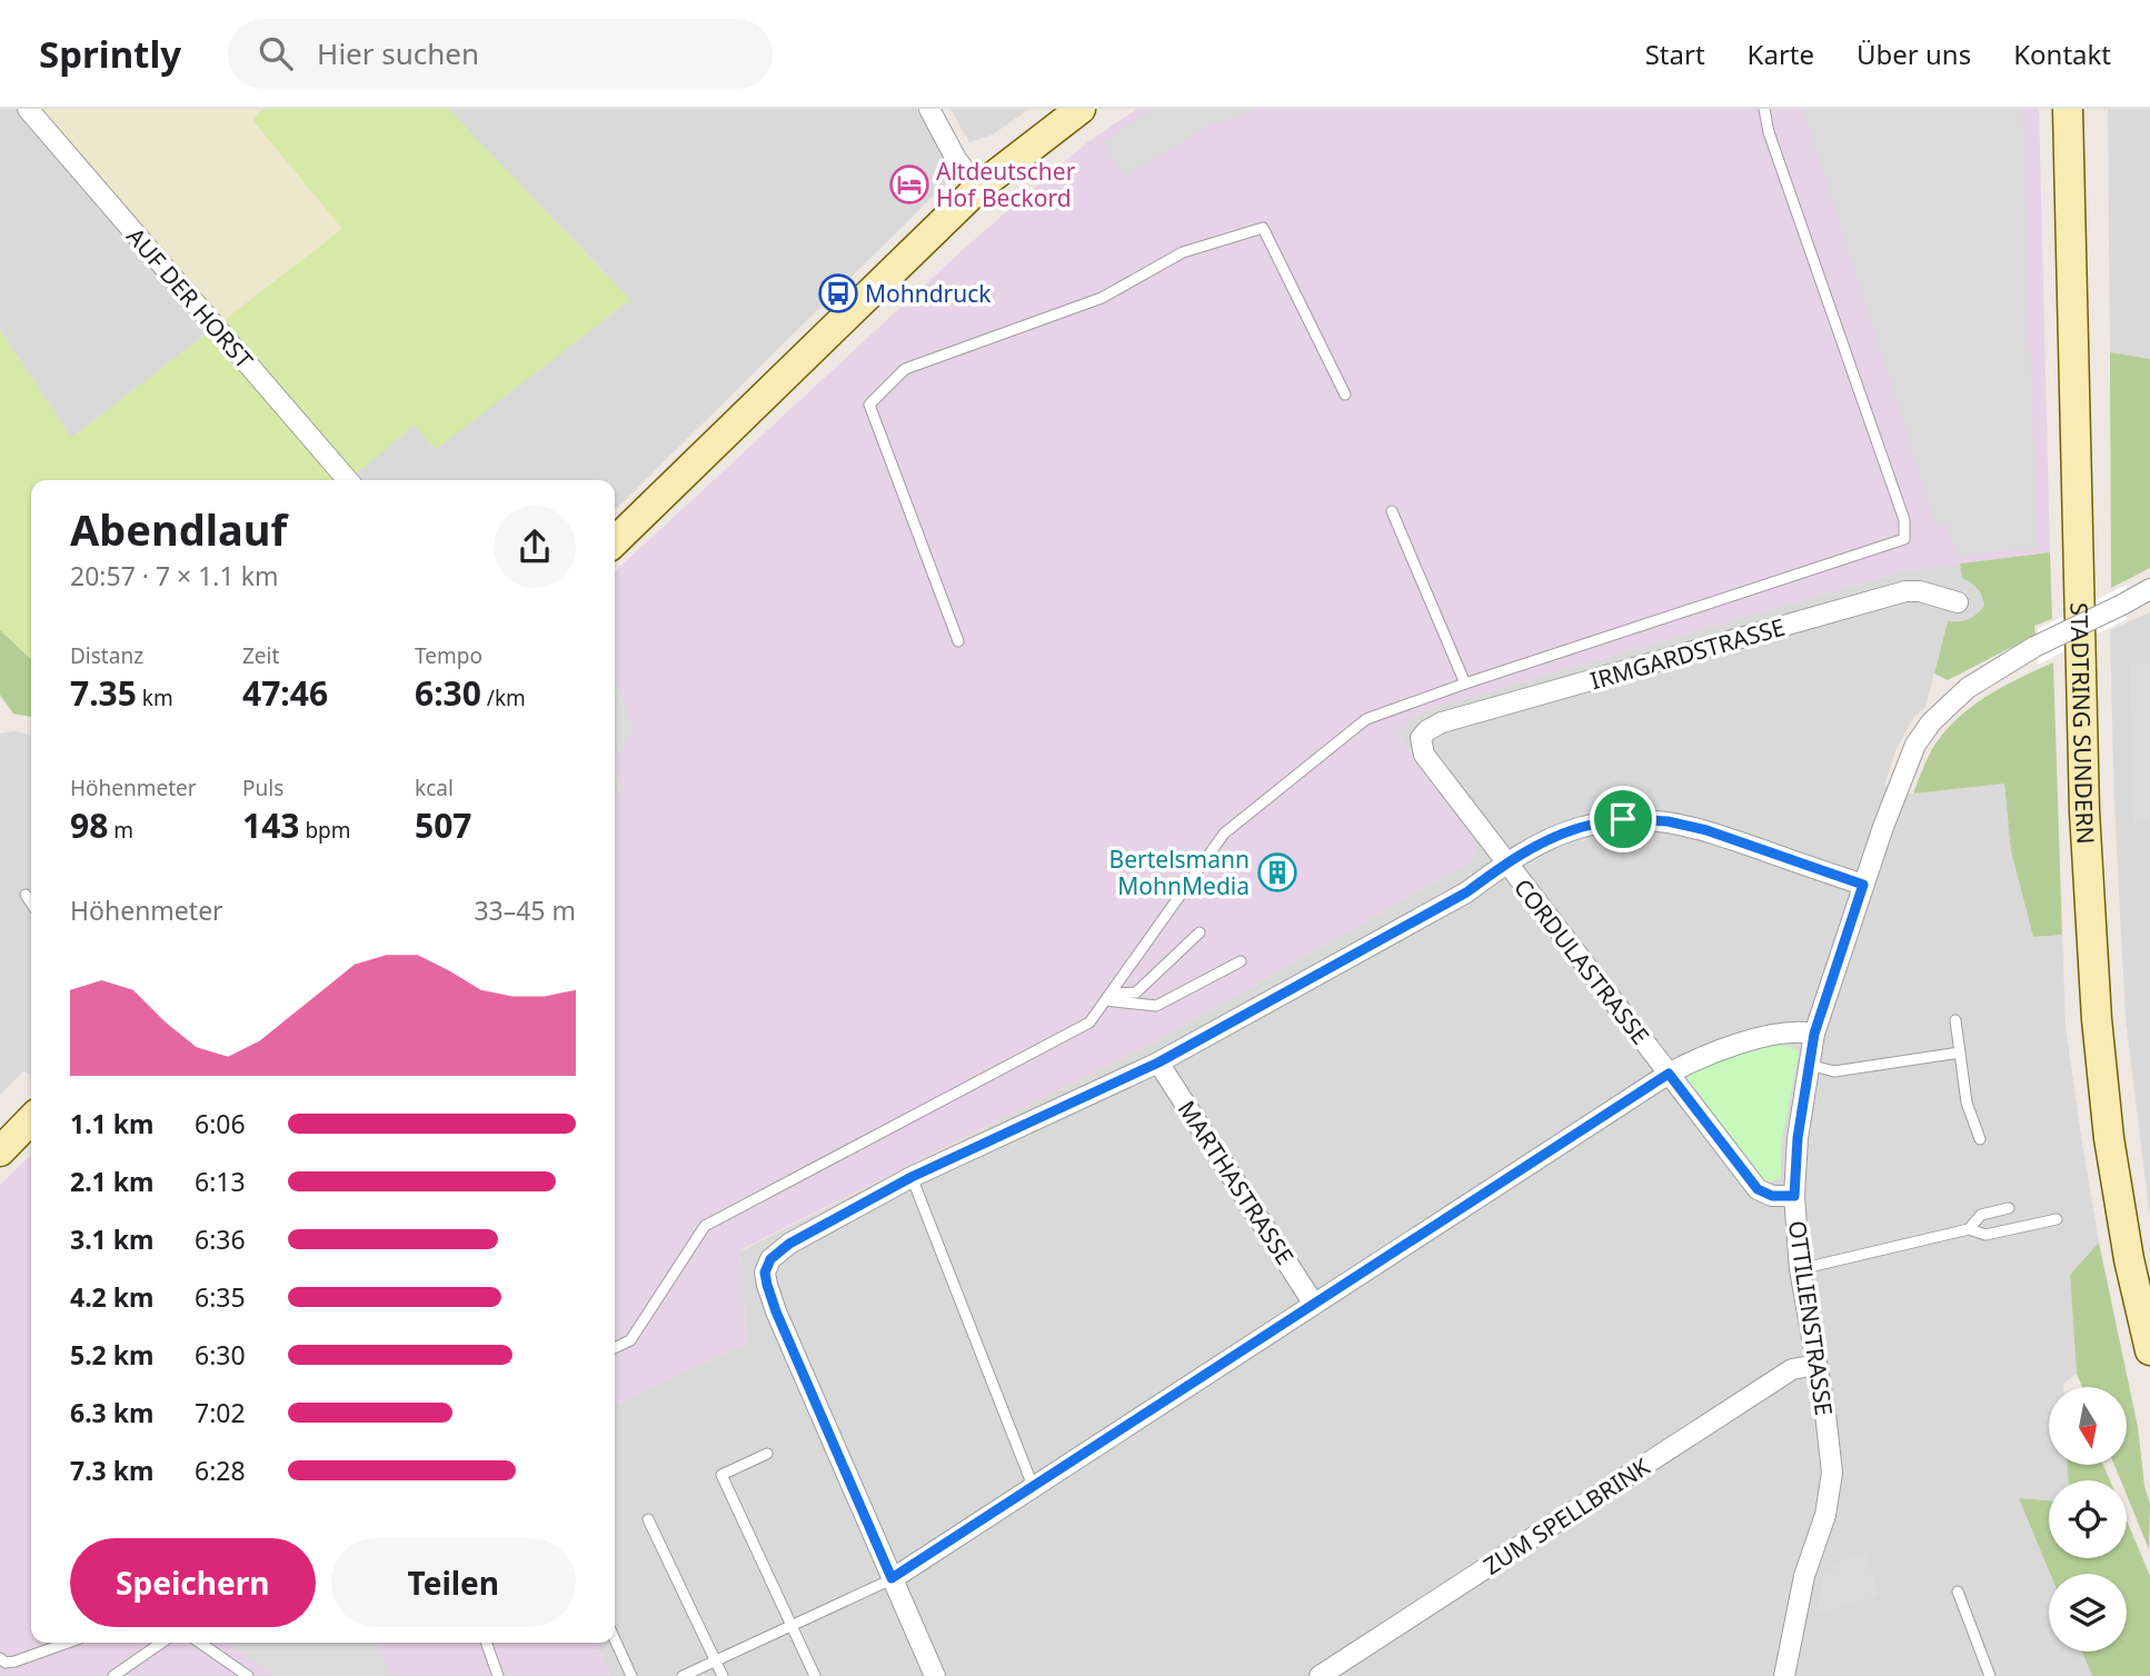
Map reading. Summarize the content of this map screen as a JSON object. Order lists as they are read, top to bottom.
{
  "streets": {
    "main road": ["STADTRING SUNDERN"],
    "street": [
      "AUF DER HORST",
      "IRMGARDSTRASSE",
      "CORDULASTRASSE",
      "MARTHASTRASSE",
      "OTTILIENSTRASSE",
      "ZUM SPELLBRINK"
    ]
  },
  "crossings": [
    ["IRMGARDSTRASSE", "CORDULASTRASSE"],
    ["CORDULASTRASSE", "OTTILIENSTRASSE"],
    ["OTTILIENSTRASSE", "ZUM SPELLBRINK"]
  ],
  "places": {
    "hotel": ["Altdeutscher Hof Beckord"],
    "bus stop": ["Mohndruck"],
    "building": ["Bertelsmann MohnMedia"]
  },
  "north": "bottom",
  "page": {
    "header": "Sprintly",
    "search": "Hier suchen",
    "nav": [
      "Start",
      "Karte",
      "Über uns",
      "Kontakt"
    ],
    "heading": ["Abendlauf", "20:57 · 7 × 1.1 km"],
    "stats": [
      ["Distanz", "7.35 km"],
      ["Zeit", "47:46"],
      ["Tempo", "6:30 /km"],
      ["Höhenmeter", "98 m"],
      ["Puls", "143 bpm"],
      ["kcal", "507"]
    ],
    "chart": ["Höhenmeter", "33–45 m"],
    "list": [
      {
        "name": "1.1 km",
        "note": "6:06"
      },
      {
        "name": "2.1 km",
        "note": "6:13"
      },
      {
        "name": "3.1 km",
        "note": "6:36"
      },
      {
        "name": "4.2 km",
        "note": "6:35"
      },
      {
        "name": "5.2 km",
        "note": "6:30"
      },
      {
        "name": "6.3 km",
        "note": "7:02"
      },
      {
        "name": "7.3 km",
        "note": "6:28"
      }
    ],
    "buttons": ["Speichern", "Teilen"]
  }
}
